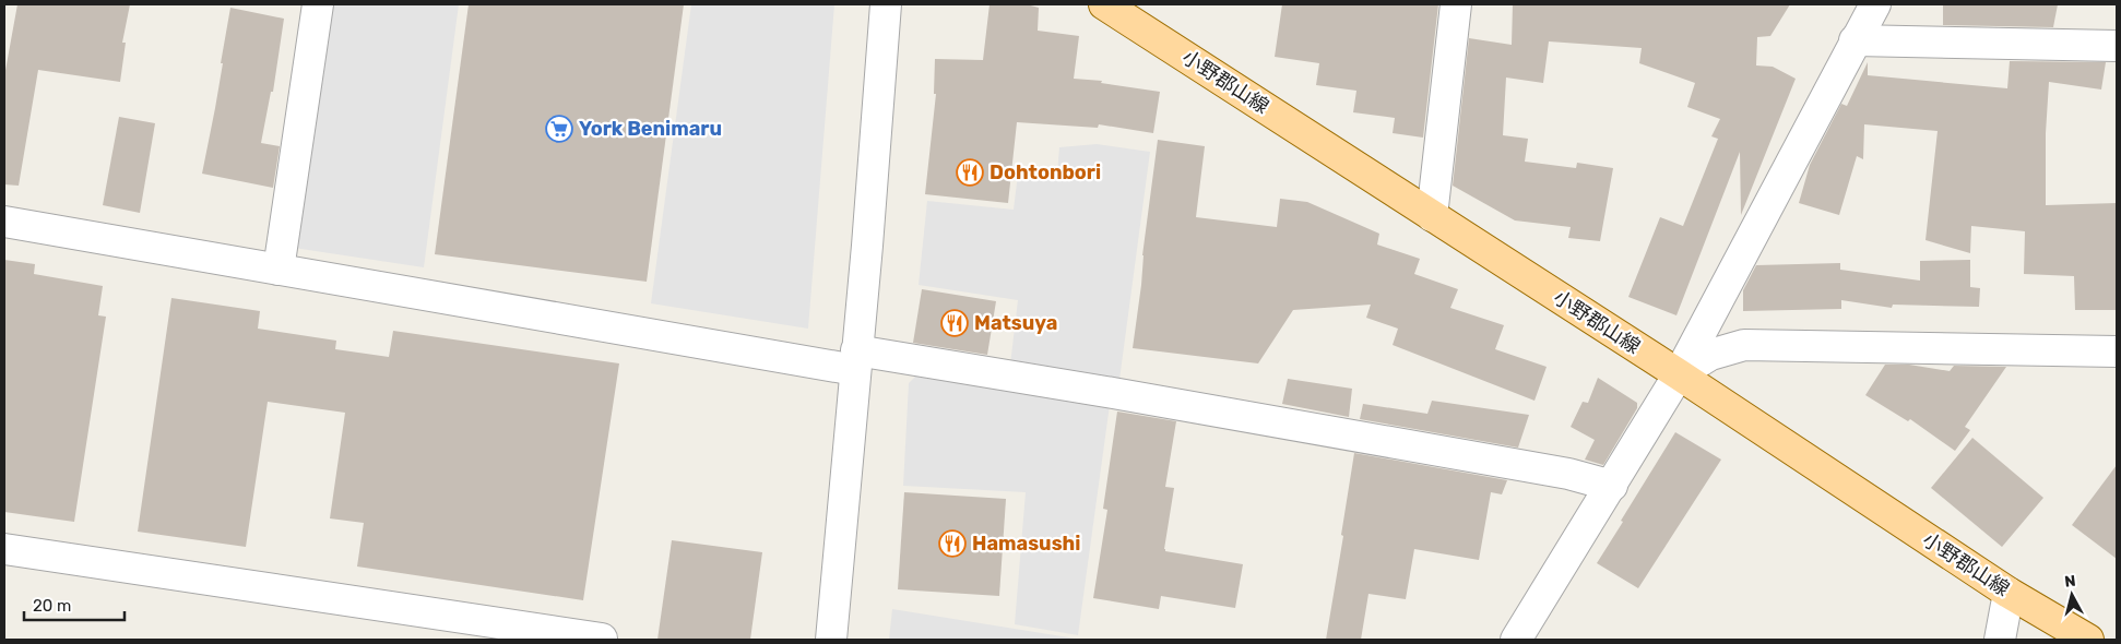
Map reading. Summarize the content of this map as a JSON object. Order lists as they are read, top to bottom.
{
  "streets": {
    "main road": ["小野郡山線"]
  },
  "places": {
    "supermarket": ["York Benimaru"],
    "restaurant": ["Dohtonbori", "Matsuya", "Hamasushi"]
  },
  "scale_bar": "20 m",
  "north": "top"
}
